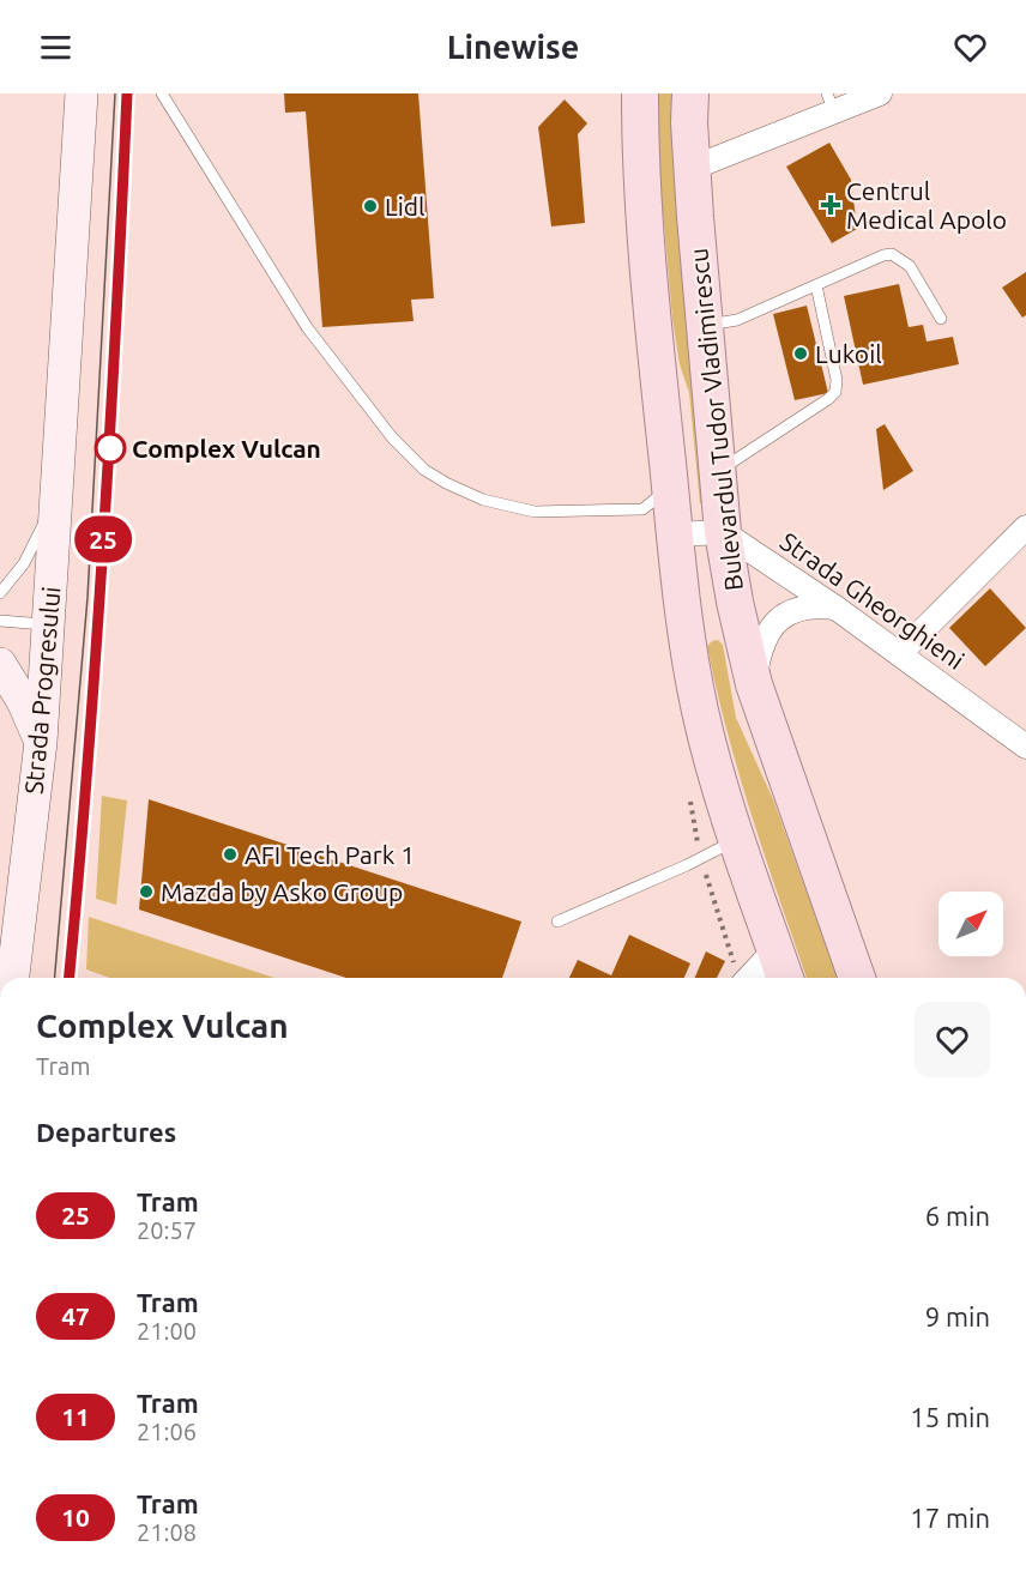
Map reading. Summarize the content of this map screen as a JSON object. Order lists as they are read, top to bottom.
{
  "streets": {
    "main road": ["Bulevardul Tudor Vladimirescu", "Strada Progresului"],
    "street": ["Strada Gheorghieni"]
  },
  "crossings": [
    ["Bulevardul Tudor Vladimirescu", "Strada Gheorghieni"]
  ],
  "places": {
    "health": ["Centrul Medical Apolo"],
    "other": [
      "Lidl",
      "Lukoil",
      "Complex Vulcan",
      "AFI Tech Park 1",
      "Mazda by Asko Group"
    ]
  },
  "lines": ["tram line 25"],
  "north": "top right",
  "page": {
    "header": "Linewise",
    "on_map": "25",
    "heading": [
      ["Complex Vulcan", "Tram"],
      "Departures"
    ],
    "list": [
      {
        "mark": "25",
        "name": "Tram",
        "note": "20:57",
        "value": "6 min"
      },
      {
        "mark": "47",
        "name": "Tram",
        "note": "21:00",
        "value": "9 min"
      },
      {
        "mark": "11",
        "name": "Tram",
        "note": "21:06",
        "value": "15 min"
      },
      {
        "mark": "10",
        "name": "Tram",
        "note": "21:08",
        "value": "17 min"
      }
    ]
  }
}
